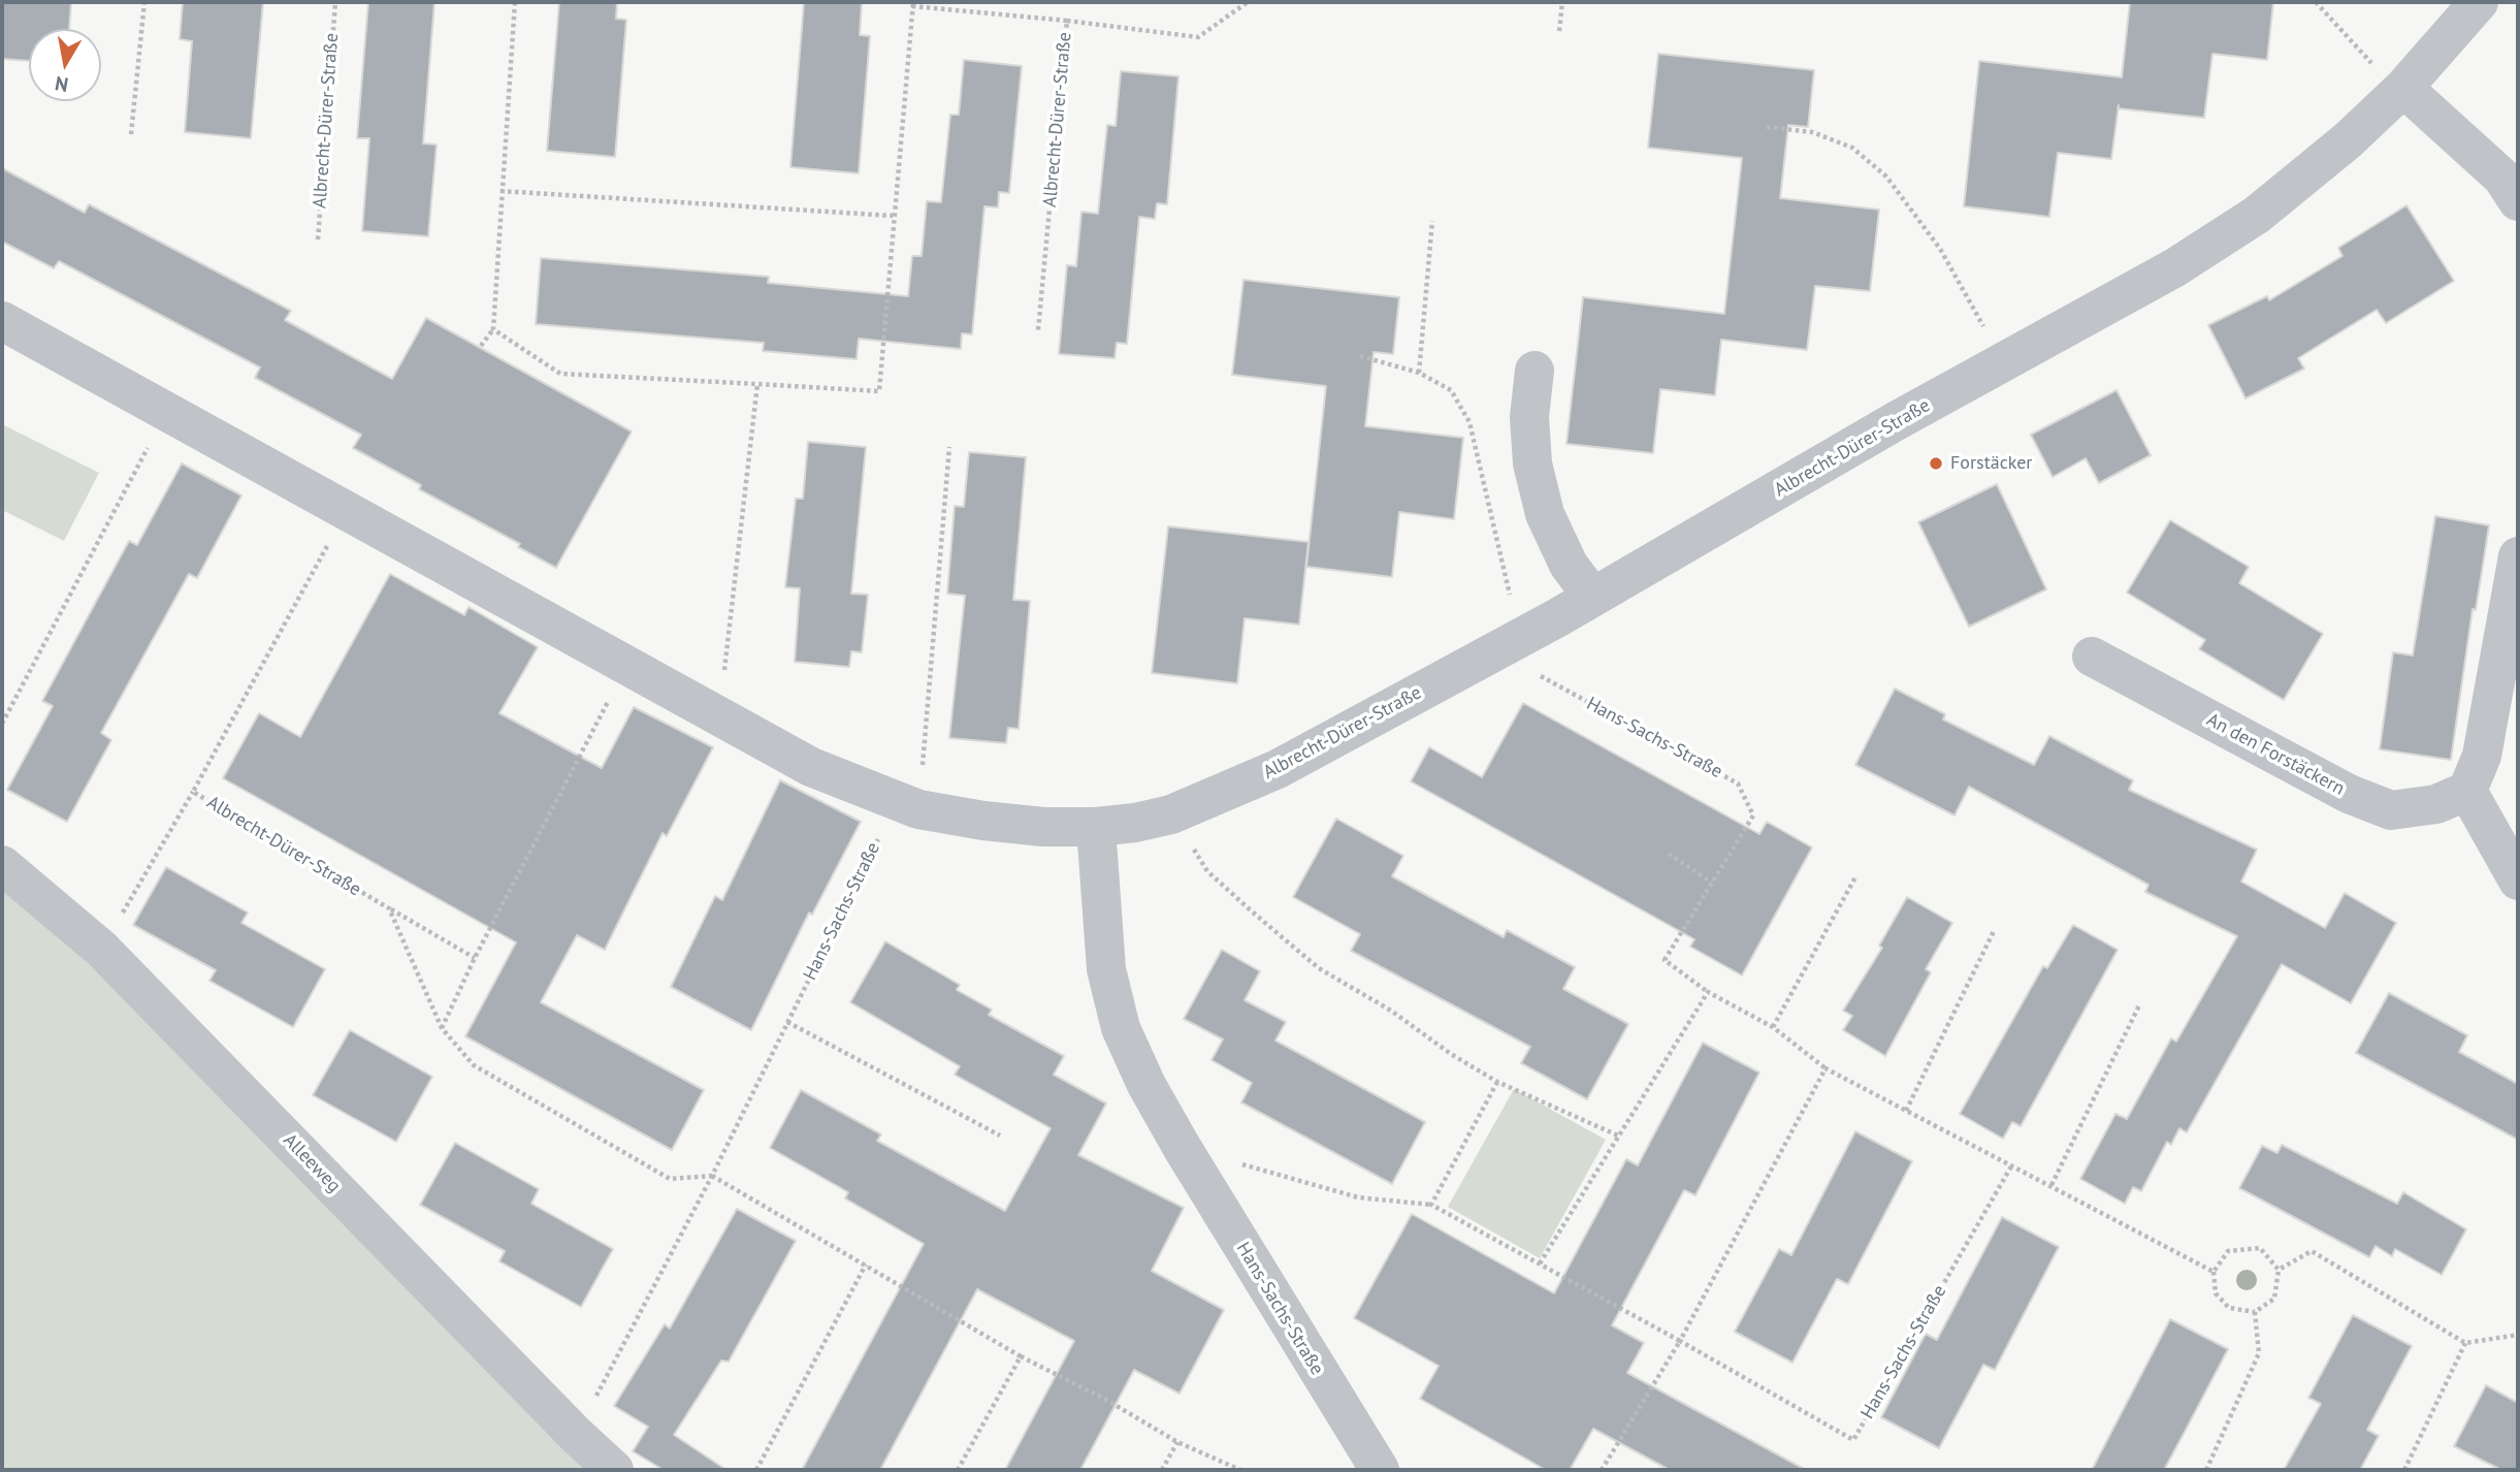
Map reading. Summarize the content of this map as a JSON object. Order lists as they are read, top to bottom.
{
  "streets": {
    "street": [
      "Albrecht-Dürer-Straße",
      "Hans-Sachs-Straße",
      "An den Forstäckern",
      "Alleeweg"
    ]
  },
  "crossings": [
    ["Albrecht-Dürer-Straße", "Hans-Sachs-Straße"],
    ["Hans-Sachs-Straße", "Alleeweg"]
  ],
  "places": ["Forstäcker"],
  "north": "bottom"
}
